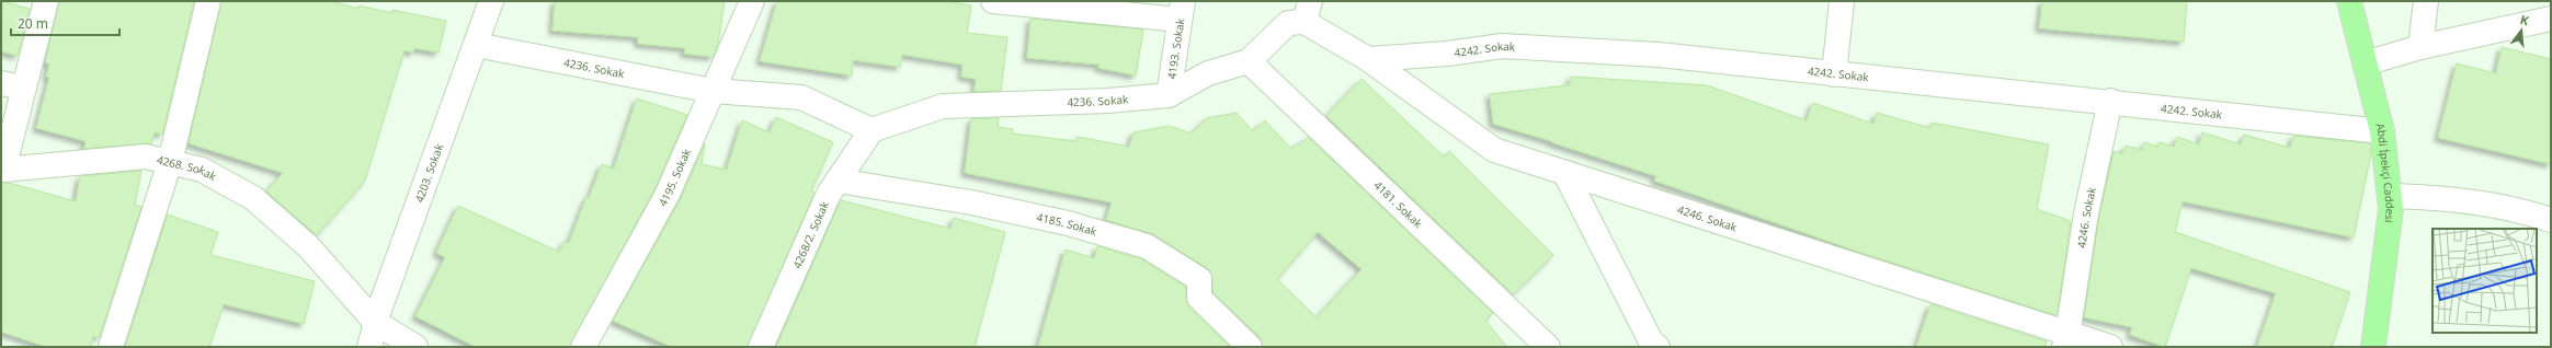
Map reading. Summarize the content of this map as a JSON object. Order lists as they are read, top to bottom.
{
  "streets": {
    "main road": ["Abdi İpekçi Caddesi"],
    "street": [
      "4193. Sokak",
      "4242. Sokak",
      "4236. Sokak",
      "4268. Sokak",
      "4203. Sokak",
      "4195. Sokak",
      "4181. Sokak",
      "4246. Sokak",
      "4185. Sokak",
      "4268/2. Sokak"
    ]
  },
  "crossings": [
    ["4193. Sokak", "4236. Sokak"],
    ["4242. Sokak", "Abdi İpekçi Caddesi"],
    ["4242. Sokak", "4246. Sokak"],
    ["4236. Sokak", "4203. Sokak"],
    ["4236. Sokak", "4195. Sokak"],
    ["4236. Sokak", "4181. Sokak"],
    ["4236. Sokak", "4268/2. Sokak"],
    ["4268. Sokak", "4203. Sokak"],
    ["4185. Sokak", "4268/2. Sokak"]
  ],
  "scale_bar": "20 m",
  "north": "top"
}
